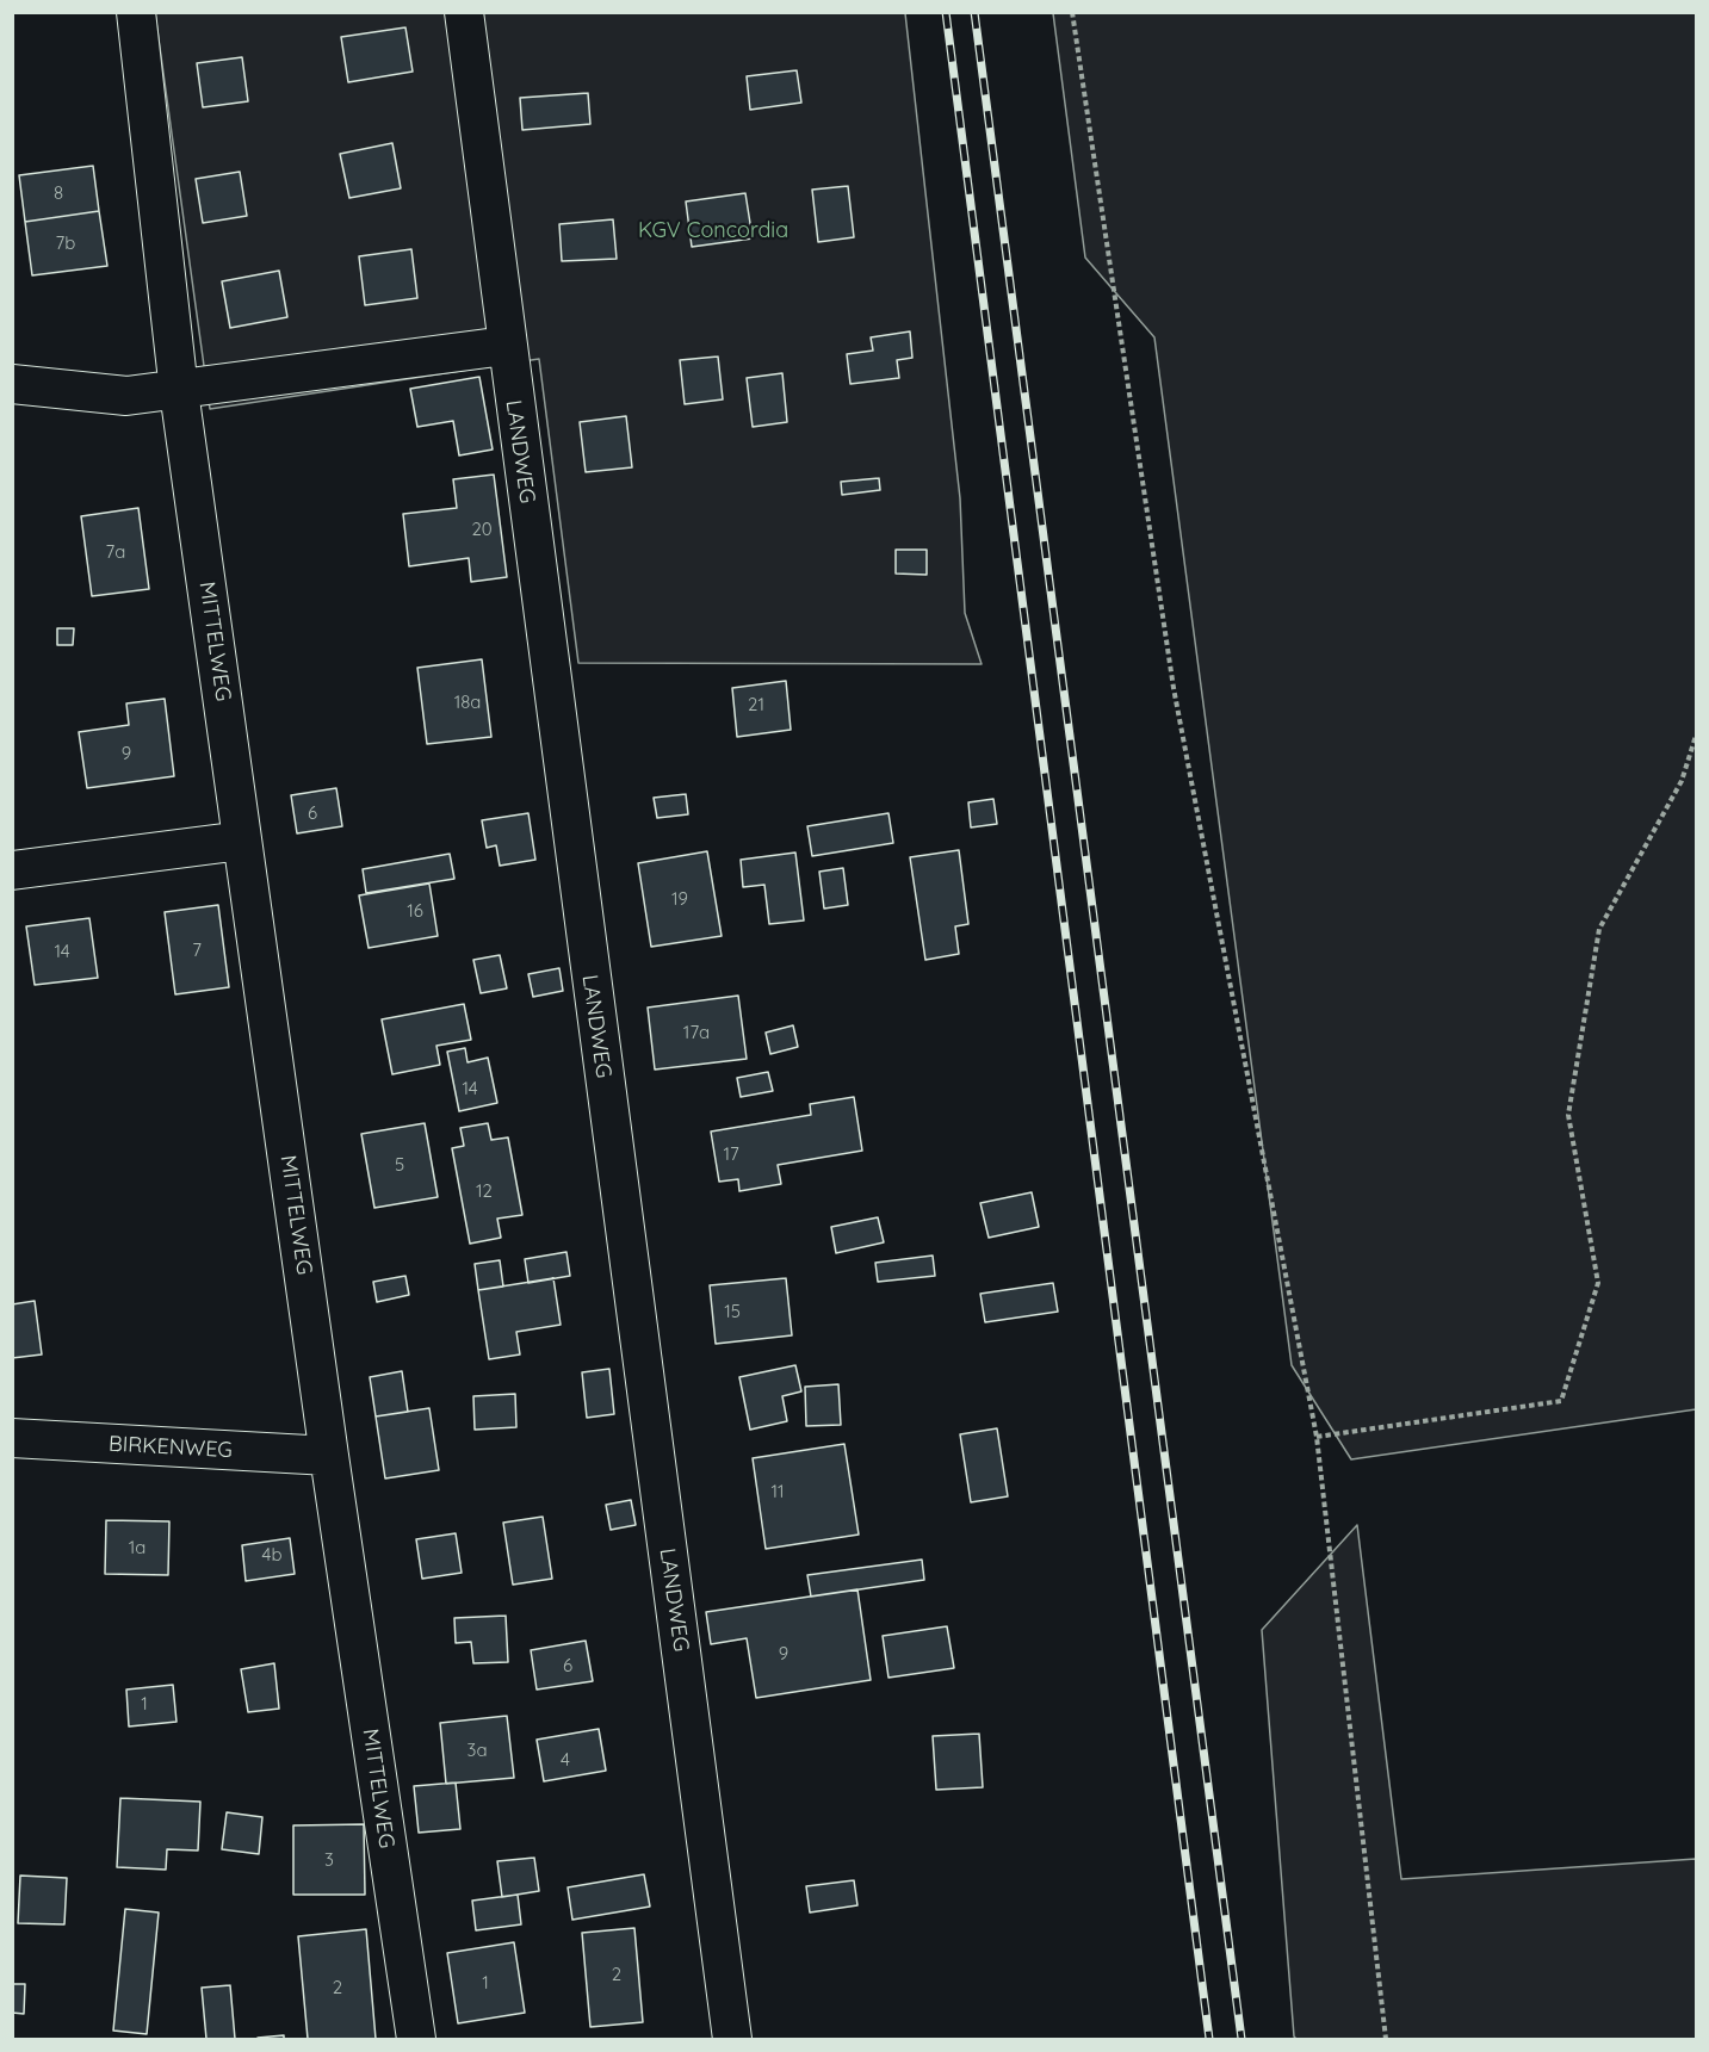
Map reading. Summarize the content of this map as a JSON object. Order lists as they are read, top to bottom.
{
  "streets": {
    "street": ["LANDWEG", "MITTELWEG", "BIRKENWEG"]
  },
  "crossings": [
    ["MITTELWEG", "BIRKENWEG"]
  ],
  "parks": ["KGV Concordia"],
  "house_numbers": [
    "8",
    "7b",
    "20",
    "7a",
    "18a",
    "21",
    "9",
    "6",
    "19",
    "16",
    "7",
    "14",
    "17a",
    "14",
    "17",
    "5",
    "12",
    "15",
    "11",
    "1a",
    "4b",
    "9",
    "6",
    "1",
    "3a",
    "4",
    "3",
    "2",
    "1",
    "2"
  ]
}
